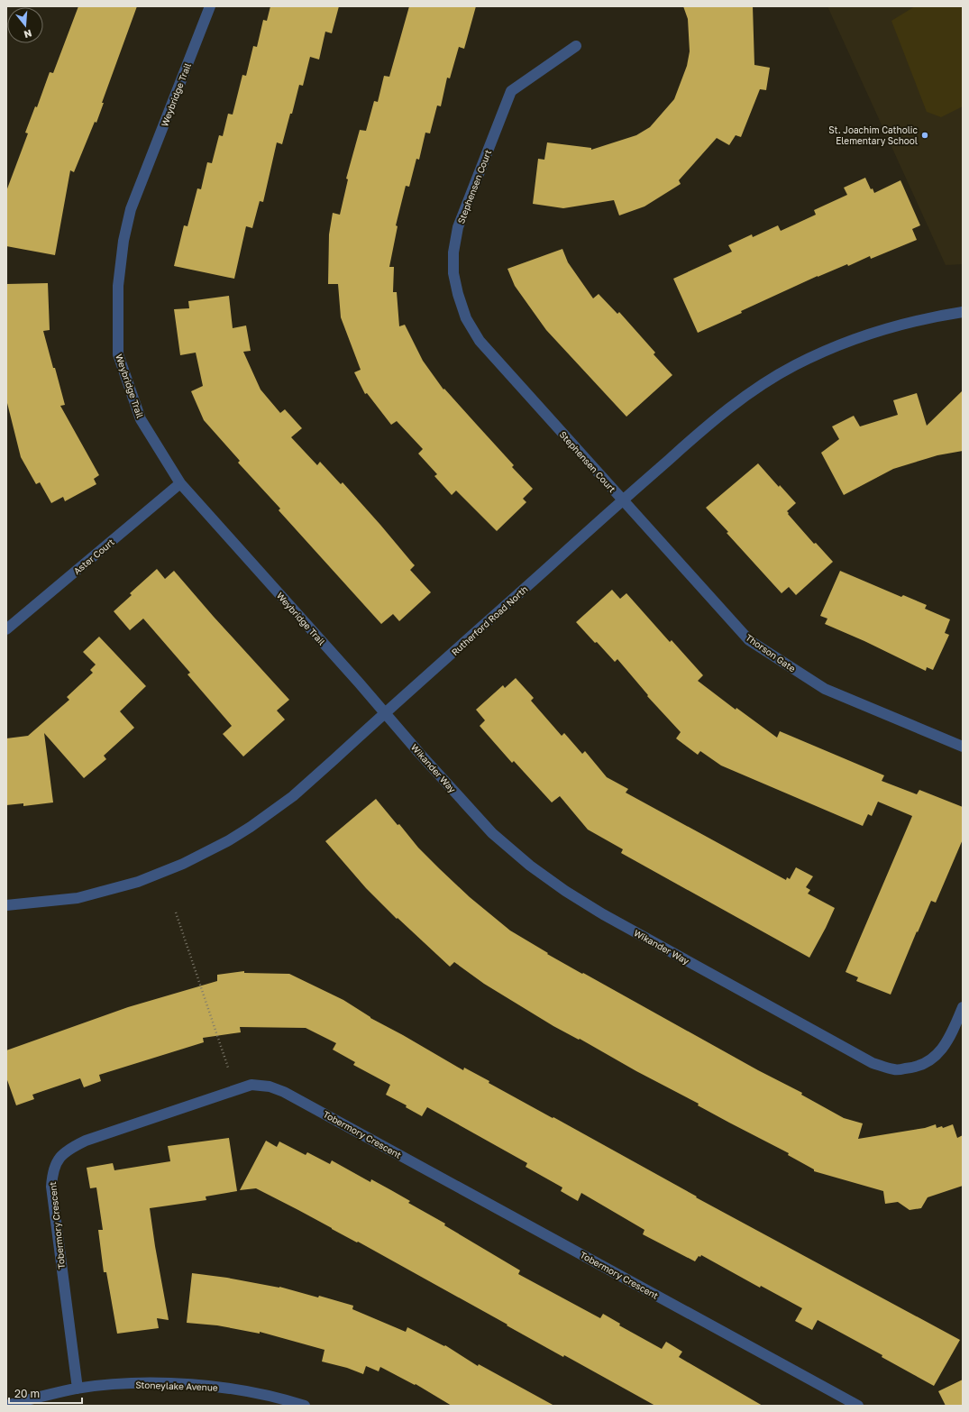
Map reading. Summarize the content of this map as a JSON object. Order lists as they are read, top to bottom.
{
  "streets": {
    "street": [
      "Weybridge Trail",
      "Stephensen Court",
      "Aster Court",
      "Rutherford Road North",
      "Thorson Gate",
      "Wikander Way",
      "Tobermory Crescent",
      "Stoneylake Avenue"
    ]
  },
  "crossings": [
    ["Weybridge Trail", "Aster Court"],
    ["Weybridge Trail", "Rutherford Road North"],
    ["Weybridge Trail", "Wikander Way"],
    ["Stephensen Court", "Rutherford Road North"],
    ["Stephensen Court", "Thorson Gate"],
    ["Rutherford Road North", "Thorson Gate"],
    ["Rutherford Road North", "Wikander Way"],
    ["Tobermory Crescent", "Stoneylake Avenue"]
  ],
  "places": ["St. Joachim Catholic Elementary School"],
  "scale_bar": "20 m",
  "north": "bottom"
}
